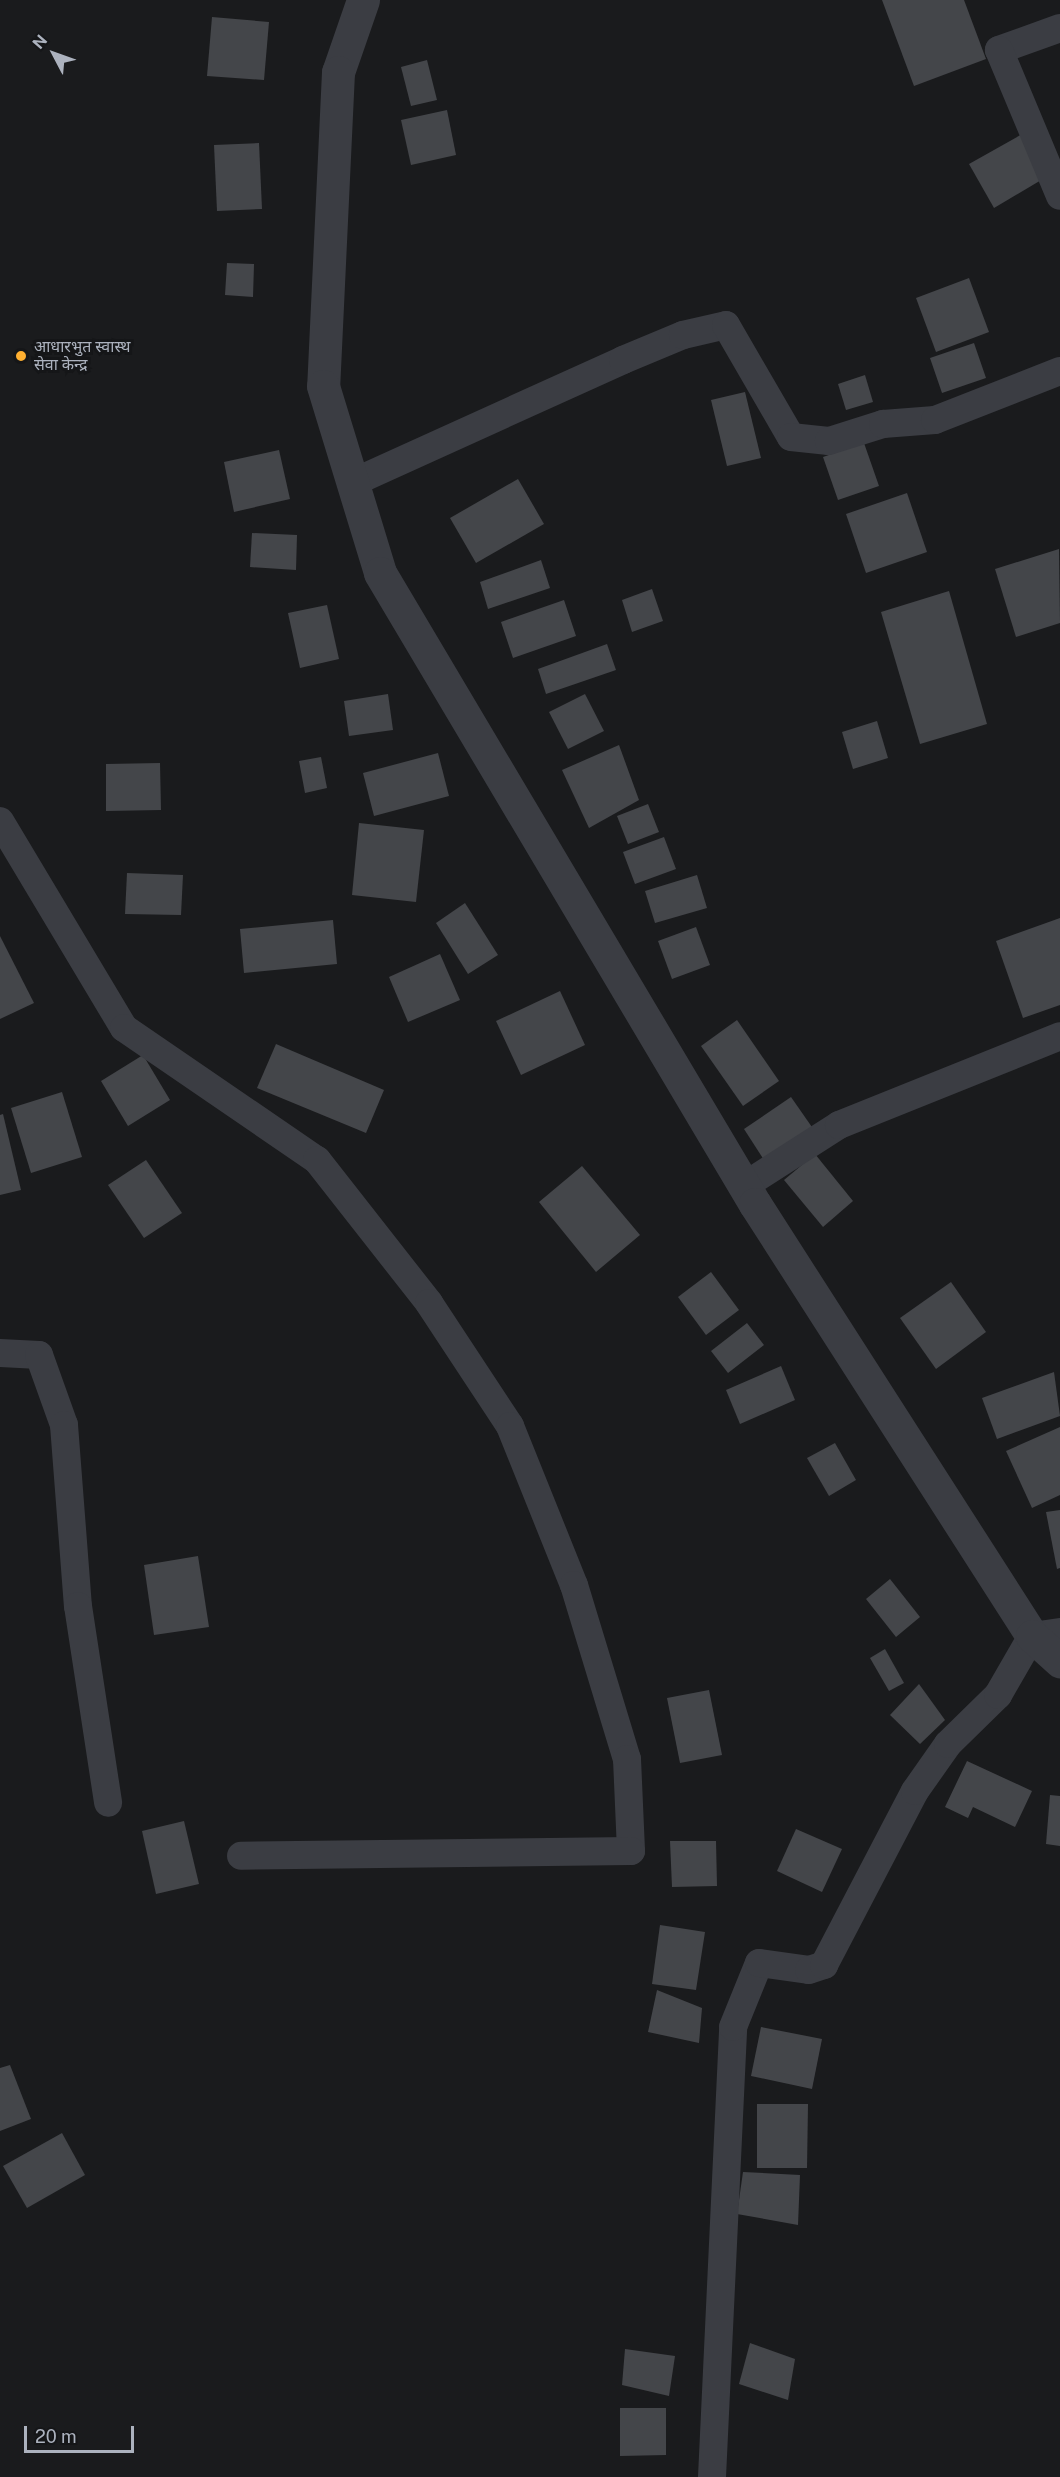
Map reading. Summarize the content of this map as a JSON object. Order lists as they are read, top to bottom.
{
  "places": ["आधारभुत स्वास्थ सेवा केन्द्र"],
  "scale_bar": "20 m",
  "north": "top left"
}
